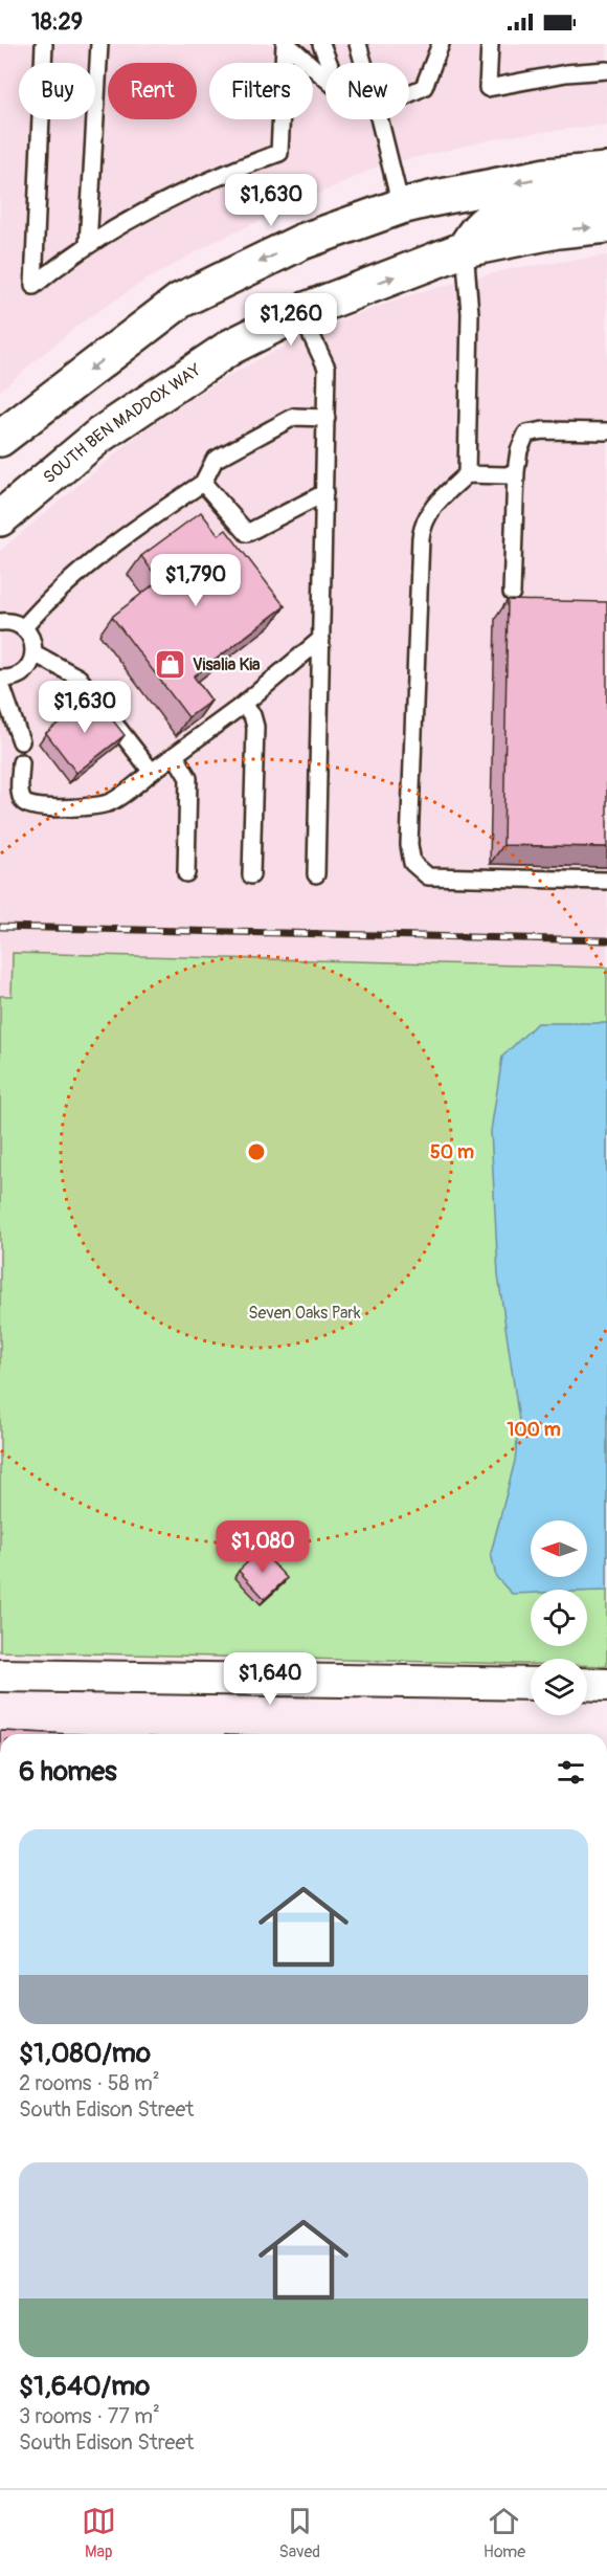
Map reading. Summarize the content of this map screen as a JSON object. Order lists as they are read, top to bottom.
{
  "streets": {
    "main road": ["SOUTH BEN MADDOX WAY"]
  },
  "parks": ["Seven Oaks Park"],
  "places": {
    "shop": ["Visalia Kia"]
  },
  "north": "left",
  "page": {
    "status": "18:29",
    "chip": [
      "Buy",
      "Rent",
      "Filters",
      "New"
    ],
    "price": [
      "$1,630",
      "$1,260",
      "$1,790",
      "$1,630",
      "$1,080",
      "$1,640"
    ],
    "heading": "6 homes",
    "list": [
      {
        "name": "$1,080/mo",
        "note": "2 rooms · 58 m² · South Edison Street"
      },
      {
        "name": "$1,640/mo",
        "note": "3 rooms · 77 m² · South Edison Street"
      }
    ],
    "tabs": ["Map", "Saved", "Home"]
  },
  "rings": ["50 m", "100 m"]
}
